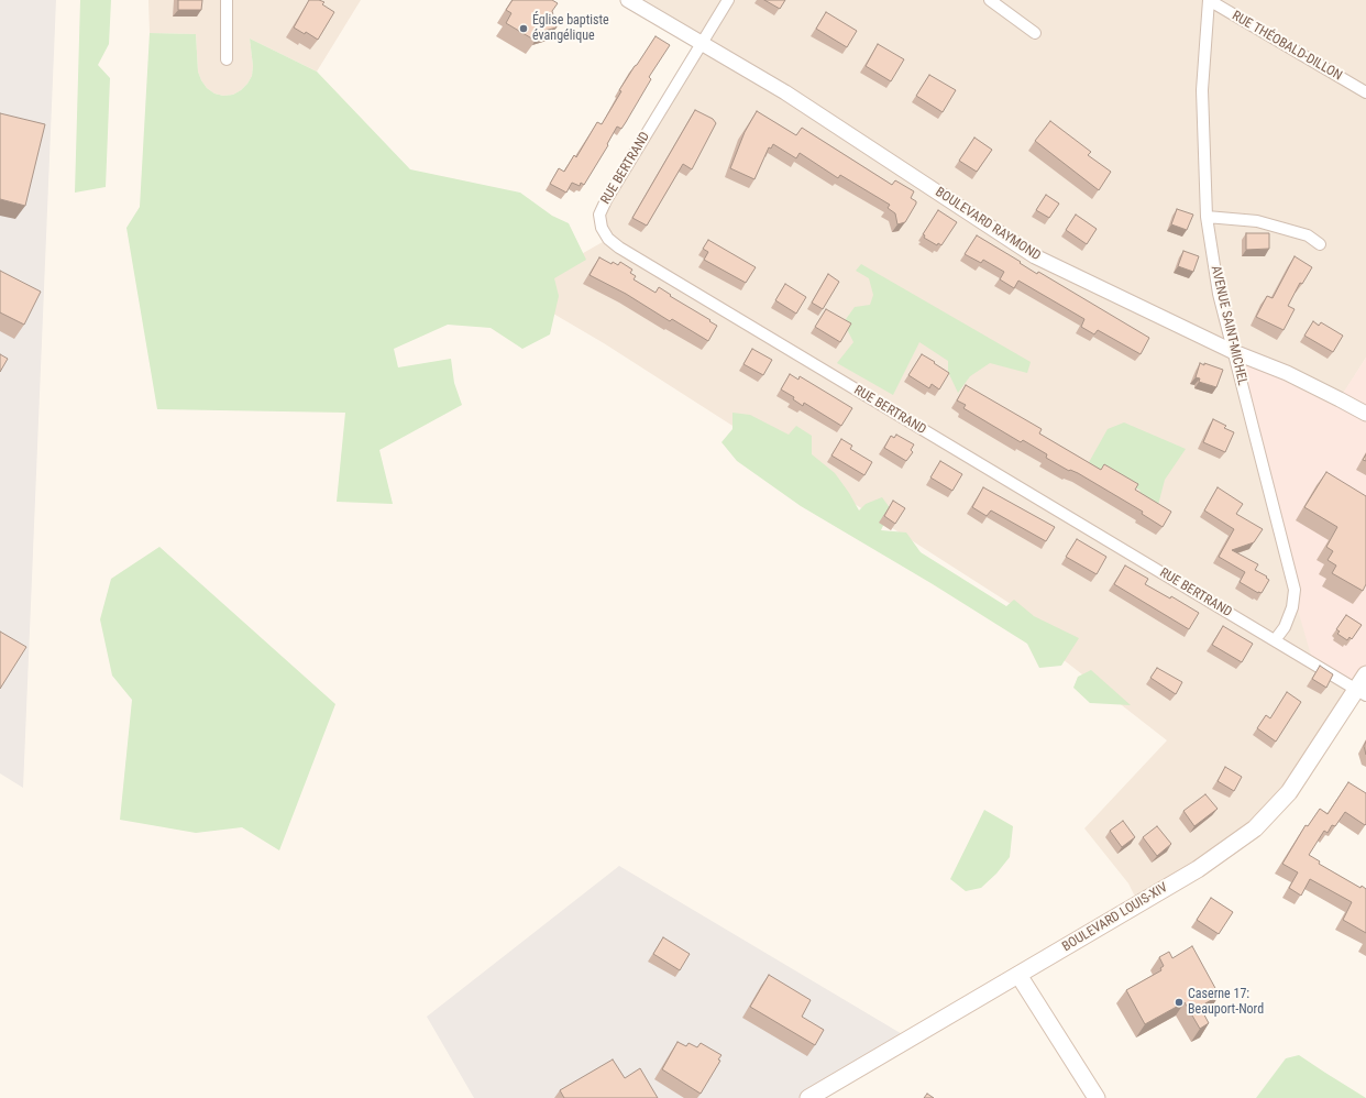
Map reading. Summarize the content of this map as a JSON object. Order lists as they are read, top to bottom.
{
  "streets": {
    "main road": ["BOULEVARD LOUIS-XIV"],
    "street": [
      "RUE THÉOBALD-DILLON",
      "RUE BERTRAND",
      "BOULEVARD RAYMOND",
      "AVENUE SAINT-MICHEL"
    ]
  },
  "crossings": [
    ["RUE THÉOBALD-DILLON", "AVENUE SAINT-MICHEL"],
    ["RUE BERTRAND", "BOULEVARD RAYMOND"],
    ["RUE BERTRAND", "AVENUE SAINT-MICHEL"],
    ["RUE BERTRAND", "BOULEVARD LOUIS-XIV"],
    ["BOULEVARD RAYMOND", "AVENUE SAINT-MICHEL"]
  ],
  "places": ["Église baptiste évangélique", "Caserne 17: Beauport-Nord"]
}
